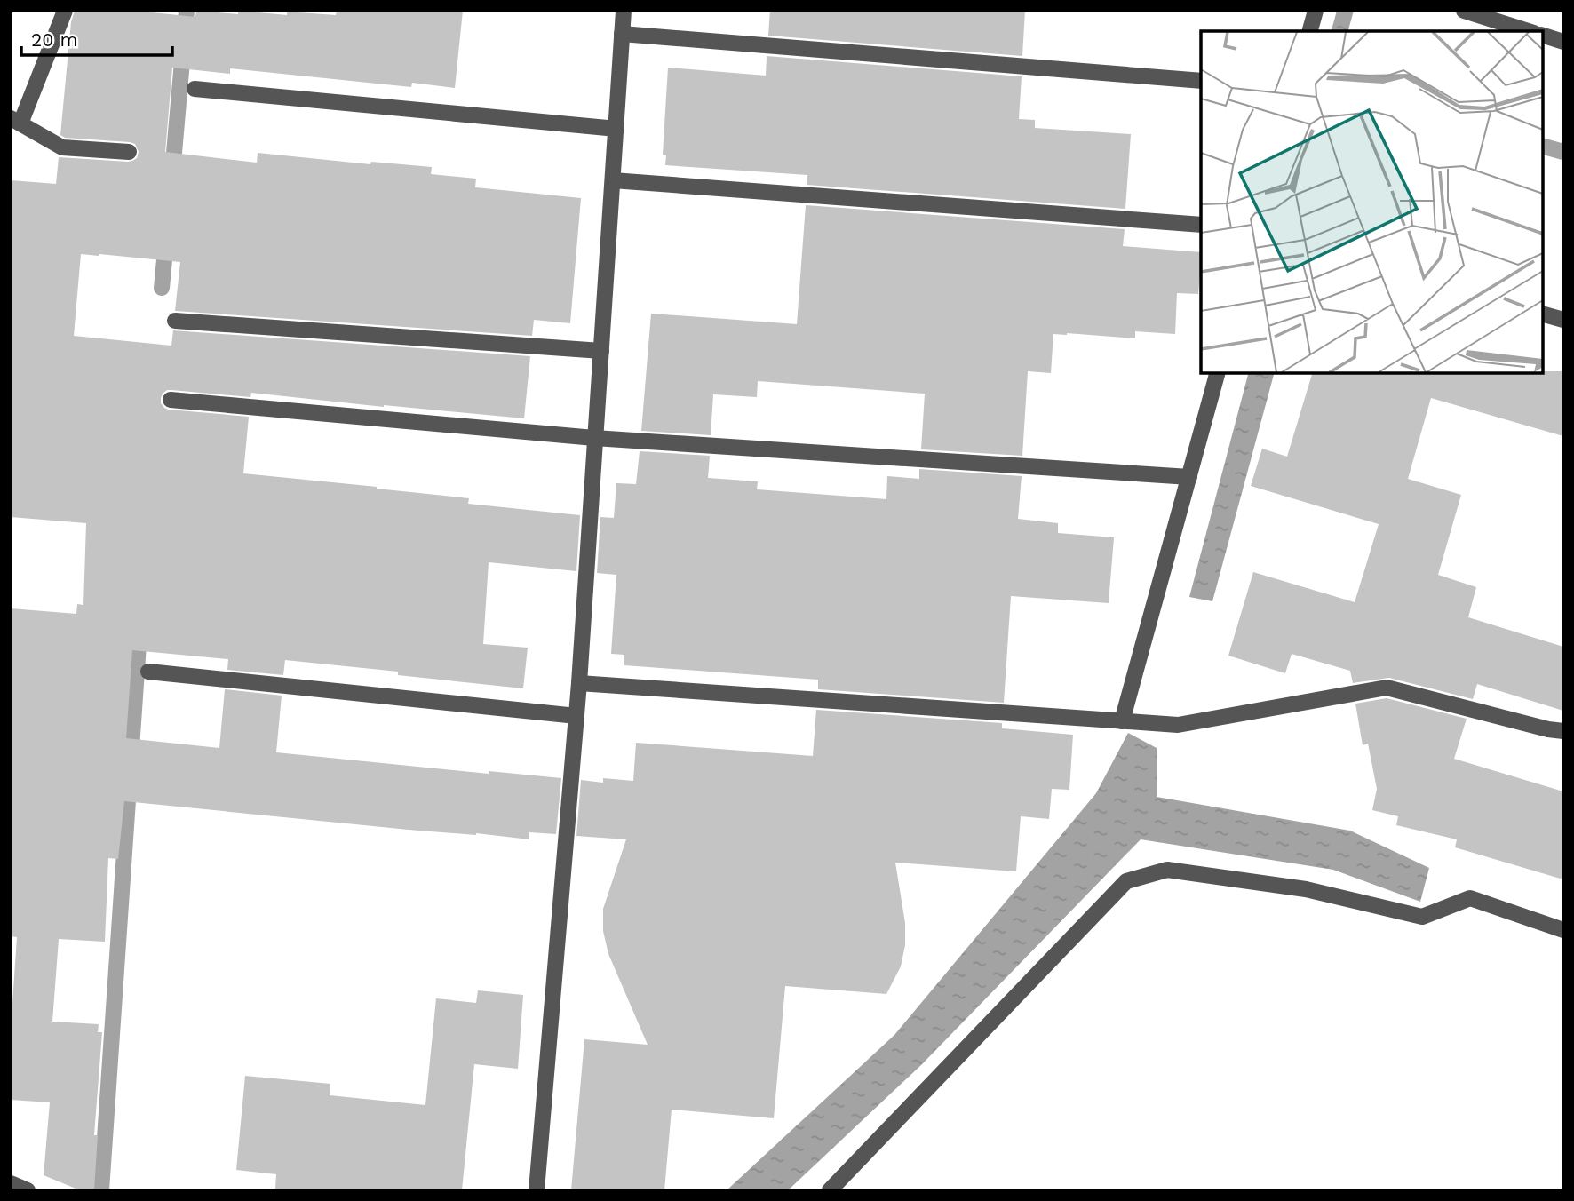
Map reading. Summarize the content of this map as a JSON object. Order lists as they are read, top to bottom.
{
  "scale_bar": "20 m"
}
